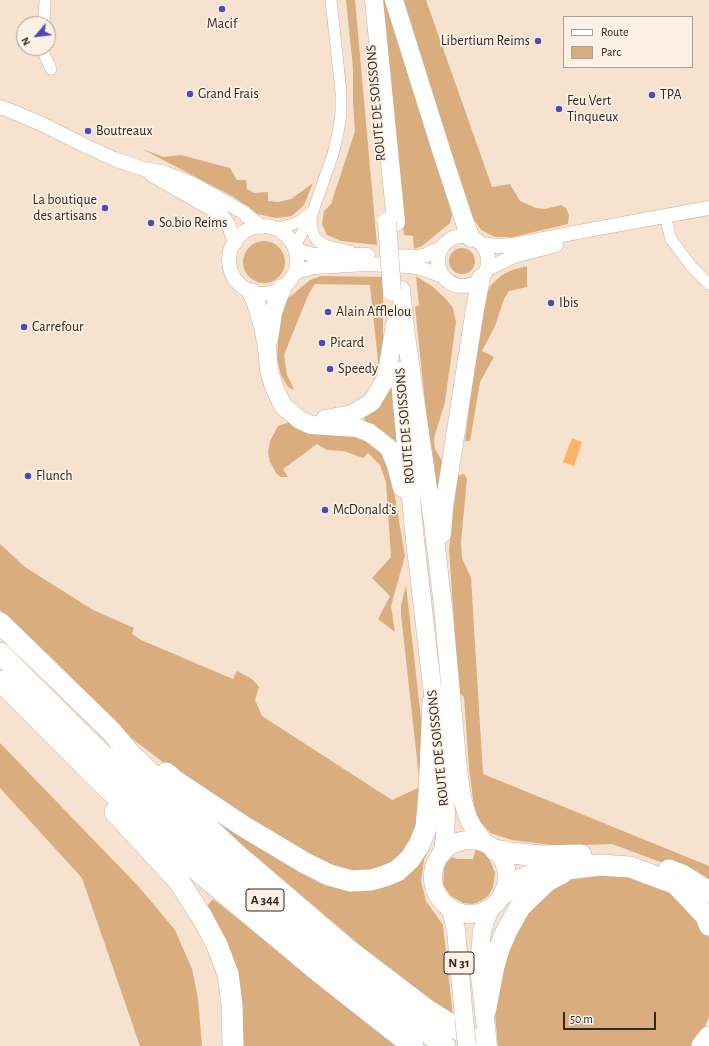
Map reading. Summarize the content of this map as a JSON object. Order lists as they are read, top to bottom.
{
  "streets": {
    "highway": ["A 344"],
    "main road": ["ROUTE DE SOISSONS", "N 31"]
  },
  "crossings": [
    ["ROUTE DE SOISSONS", "N 31"]
  ],
  "places": [
    "Macif",
    "Libertium Reims",
    "Grand Frais",
    "TPA",
    "Feu Vert Tinqueux",
    "Boutreaux",
    "La boutique des artisans",
    "So.bio Reims",
    "Ibis",
    "Alain Afflelou",
    "Carrefour",
    "Picard",
    "Speedy",
    "Flunch",
    "McDonald's"
  ],
  "legend": ["Route", "Parc"],
  "scale_bar": "50 m",
  "north": "bottom left"
}
